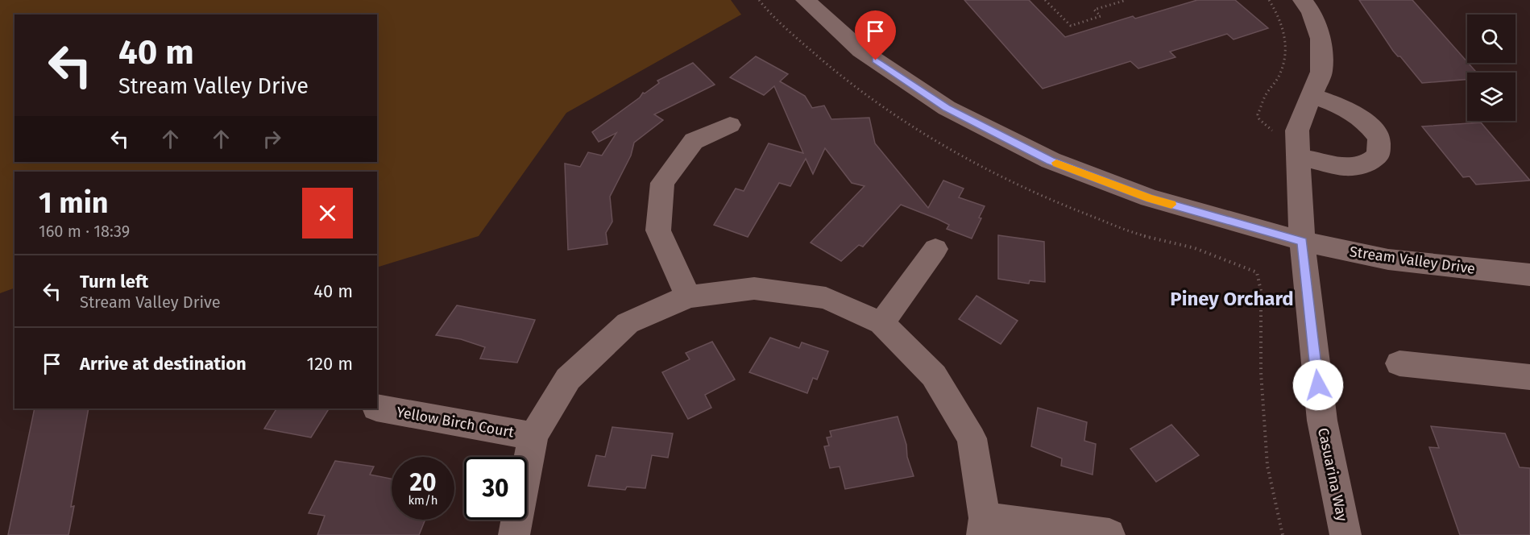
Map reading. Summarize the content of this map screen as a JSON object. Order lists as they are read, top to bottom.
{
  "streets": {
    "street": ["Stream Valley Drive", "Yellow Birch Court", "Casuarina Way"]
  },
  "crossings": [
    ["Stream Valley Drive", "Casuarina Way"]
  ],
  "districts": ["Piney Orchard"],
  "page": {
    "turn": ["40 m", "Stream Valley Drive"],
    "heading": ["1 min", "160 m · 18:39"],
    "list": [
      {
        "name": "Turn left",
        "note": "Stream Valley Drive",
        "value": "40 m"
      },
      {
        "name": "Arrive at destination",
        "value": "120 m"
      }
    ],
    "speed": "20 km/h",
    "limit": "30"
  }
}
